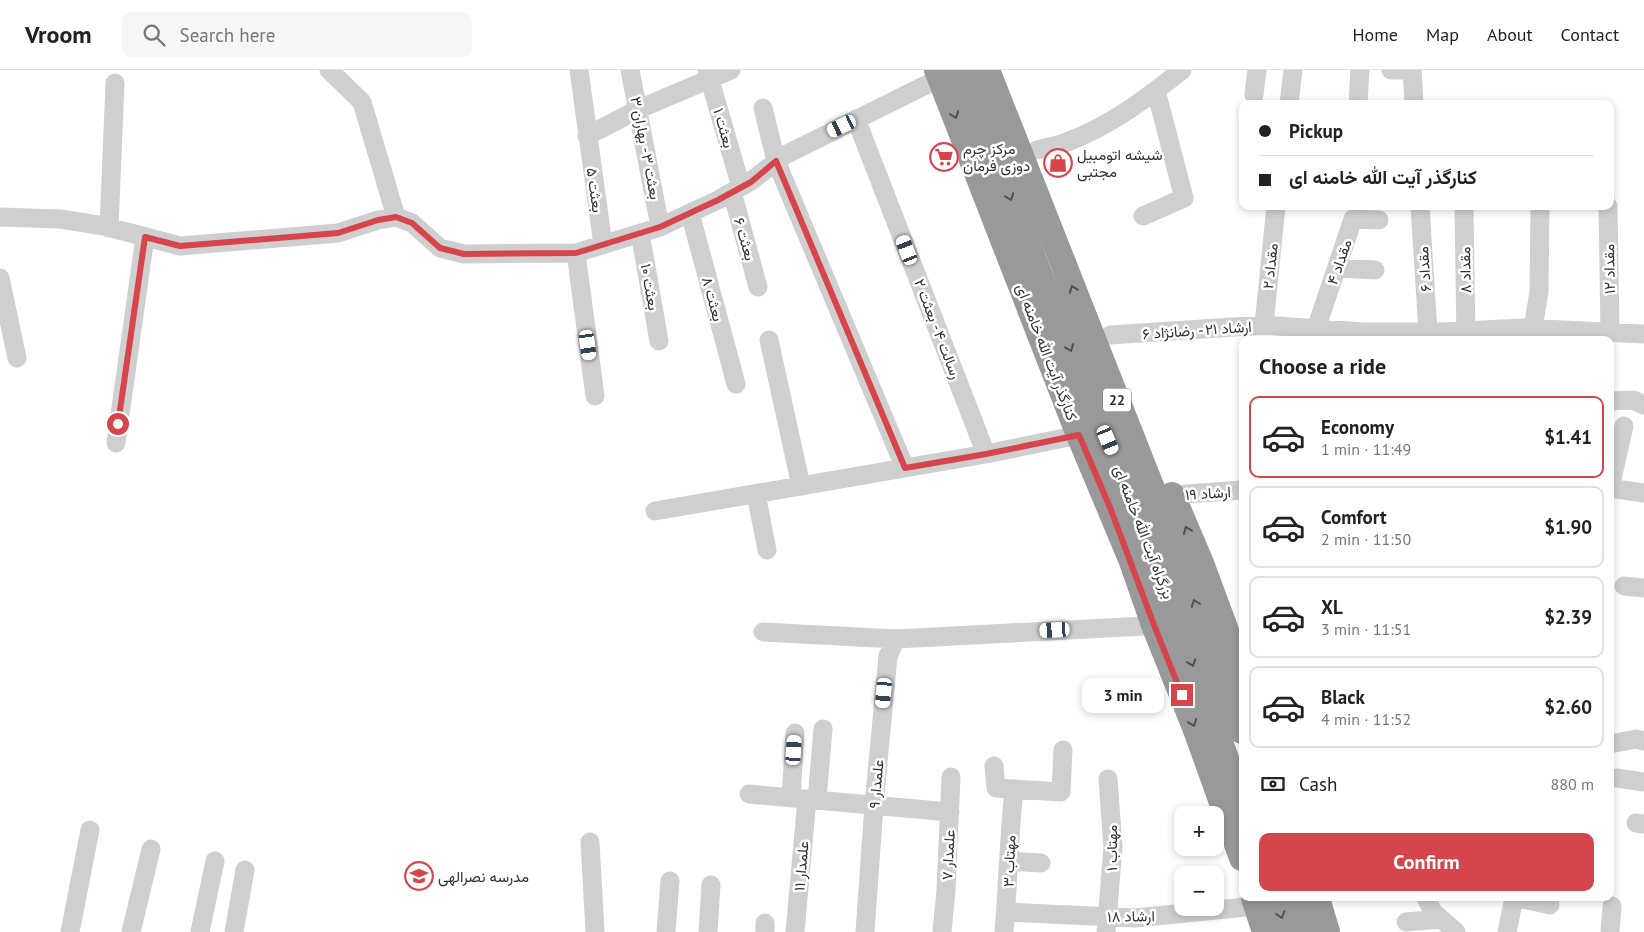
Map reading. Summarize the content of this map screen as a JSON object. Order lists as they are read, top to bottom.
{
  "streets": {
    "highway": ["کنارگذر آیت الله خامنه ای", "22", "بزرگراه آیت الله خامنه ای"],
    "street": [
      "بعثت ۱",
      "بعثت ۳ - بهاران ۳",
      "بعثت ۵",
      "بعثت ۶",
      "مقداد ۴",
      "مقداد ۲",
      "مقداد ۶",
      "مقداد ۱۲",
      "مقداد ۸",
      "بعثت ۱۰",
      "بعثت ۸",
      "رسالت ۴ - بعثت ۲",
      "ارشاد ۲۱ - رضانژاد ۶",
      "ارشاد ۱۹",
      "علمدار ۹",
      "مهتاب ۱",
      "علمدار ۷",
      "مهتاب ۳",
      "علمدار ۱۱",
      "ارشاد ۱۸"
    ]
  },
  "crossings": [
    ["بعثت ۱", "بعثت ۶"],
    ["مقداد ۴", "ارشاد ۲۱ - رضانژاد ۶"],
    ["مقداد ۲", "ارشاد ۲۱ - رضانژاد ۶"],
    ["مقداد ۶", "ارشاد ۲۱ - رضانژاد ۶"],
    ["مقداد ۱۲", "ارشاد ۲۱ - رضانژاد ۶"],
    ["مقداد ۸", "ارشاد ۲۱ - رضانژاد ۶"],
    ["ارشاد ۲۱ - رضانژاد ۶", "بزرگراه آیت الله خامنه ای"],
    ["کنارگذر آیت الله خامنه ای", "بزرگراه آیت الله خامنه ای"],
    ["مهتاب ۱", "ارشاد ۱۸"],
    ["مهتاب ۳", "ارشاد ۱۸"]
  ],
  "places": {
    "supermarket": ["مرکز چرم دوزی فرمان"],
    "shop": ["شیشه اتومبیل مجتبی"],
    "school or university": ["مدرسه نصرالهی"]
  },
  "page": {
    "header": "Vroom",
    "search": "Search here",
    "nav": [
      "Home",
      "Map",
      "About",
      "Contact"
    ],
    "banner": ["Pickup", "کنارگذر آیت الله خامنه ای"],
    "heading": "Choose a ride",
    "list": [
      {
        "name": "Economy",
        "note": "1 min · 11:49",
        "value": "$1.41"
      },
      {
        "name": "Comfort",
        "note": "2 min · 11:50",
        "value": "$1.90"
      },
      {
        "name": "XL",
        "note": "3 min · 11:51",
        "value": "$2.39"
      },
      {
        "name": "Black",
        "note": "4 min · 11:52",
        "value": "$2.60"
      }
    ],
    "bubble": "3 min",
    "pay": ["Cash", "880 m"],
    "map_buttons": ["+", "−"],
    "buttons": "Confirm"
  }
}
